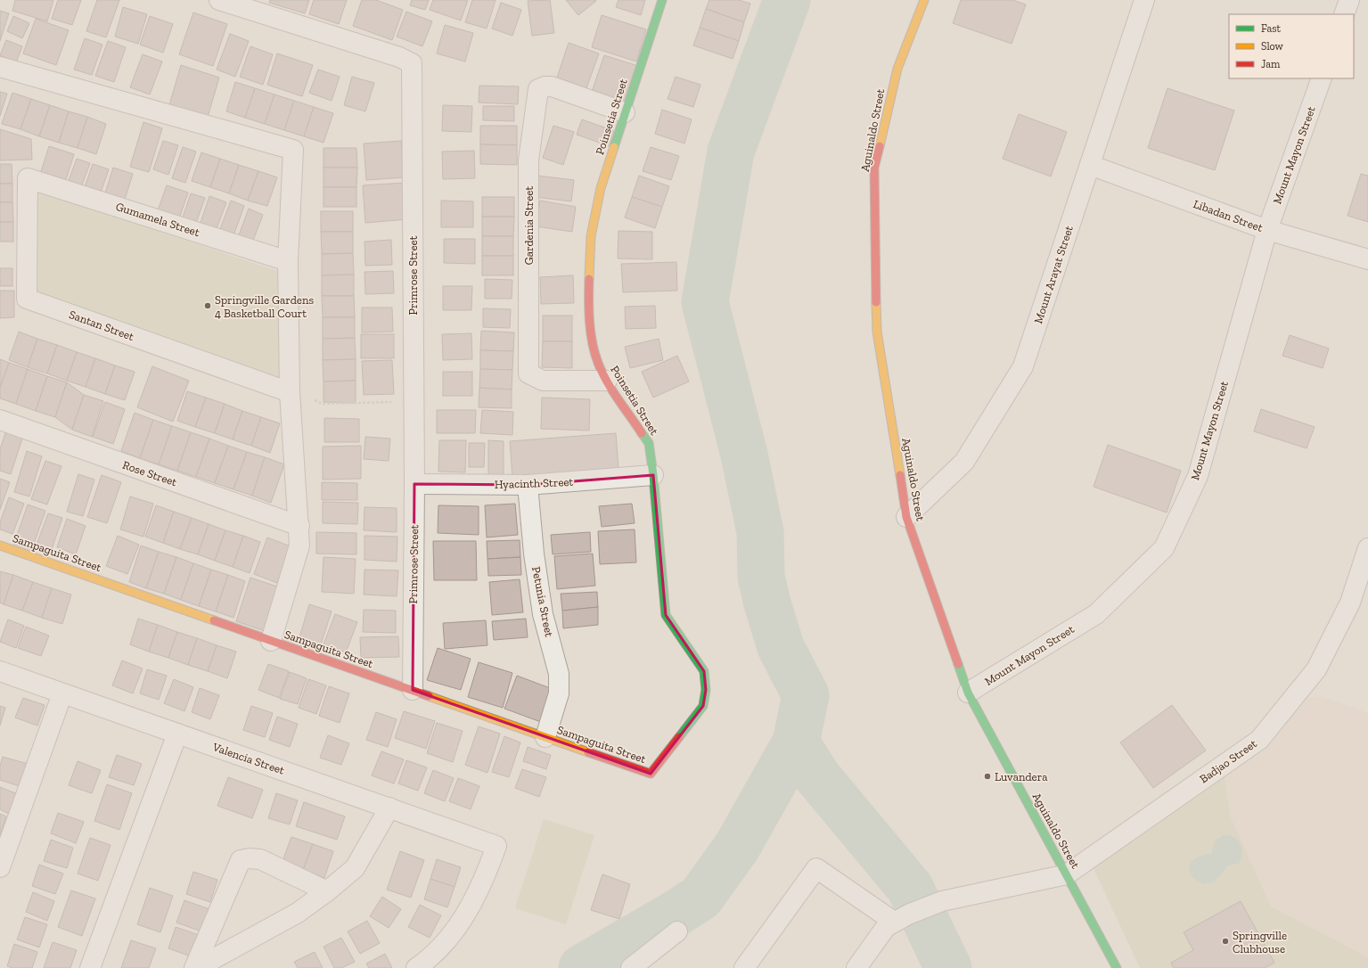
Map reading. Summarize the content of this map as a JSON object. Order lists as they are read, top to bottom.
{
  "streets": {
    "street": [
      "Poinsetia Street",
      "Aguinaldo Street",
      "Mount Mayon Street",
      "Libadan Street",
      "Gumamela Street",
      "Gardenia Street",
      "Mount Arayat Street",
      "Primrose Street",
      "Santan Street",
      "Rose Street",
      "Hyacinth Street",
      "Sampaguita Street",
      "Petunia Street",
      "Valencia Street",
      "Badjao Street"
    ]
  },
  "crossings": [
    ["Poinsetia Street", "Gardenia Street"],
    ["Poinsetia Street", "Hyacinth Street"],
    ["Poinsetia Street", "Sampaguita Street"],
    ["Aguinaldo Street", "Mount Mayon Street"],
    ["Aguinaldo Street", "Mount Arayat Street"],
    ["Aguinaldo Street", "Badjao Street"],
    ["Mount Mayon Street", "Libadan Street"],
    ["Libadan Street", "Mount Arayat Street"],
    ["Gumamela Street", "Santan Street"],
    ["Primrose Street", "Hyacinth Street"],
    ["Primrose Street", "Sampaguita Street"],
    ["Hyacinth Street", "Petunia Street"],
    ["Sampaguita Street", "Petunia Street"]
  ],
  "places": ["Springville Gardens 4 Basketball Court", "Luvandera", "Springville Clubhouse"],
  "legend": ["Fast", "Slow", "Jam"]
}
